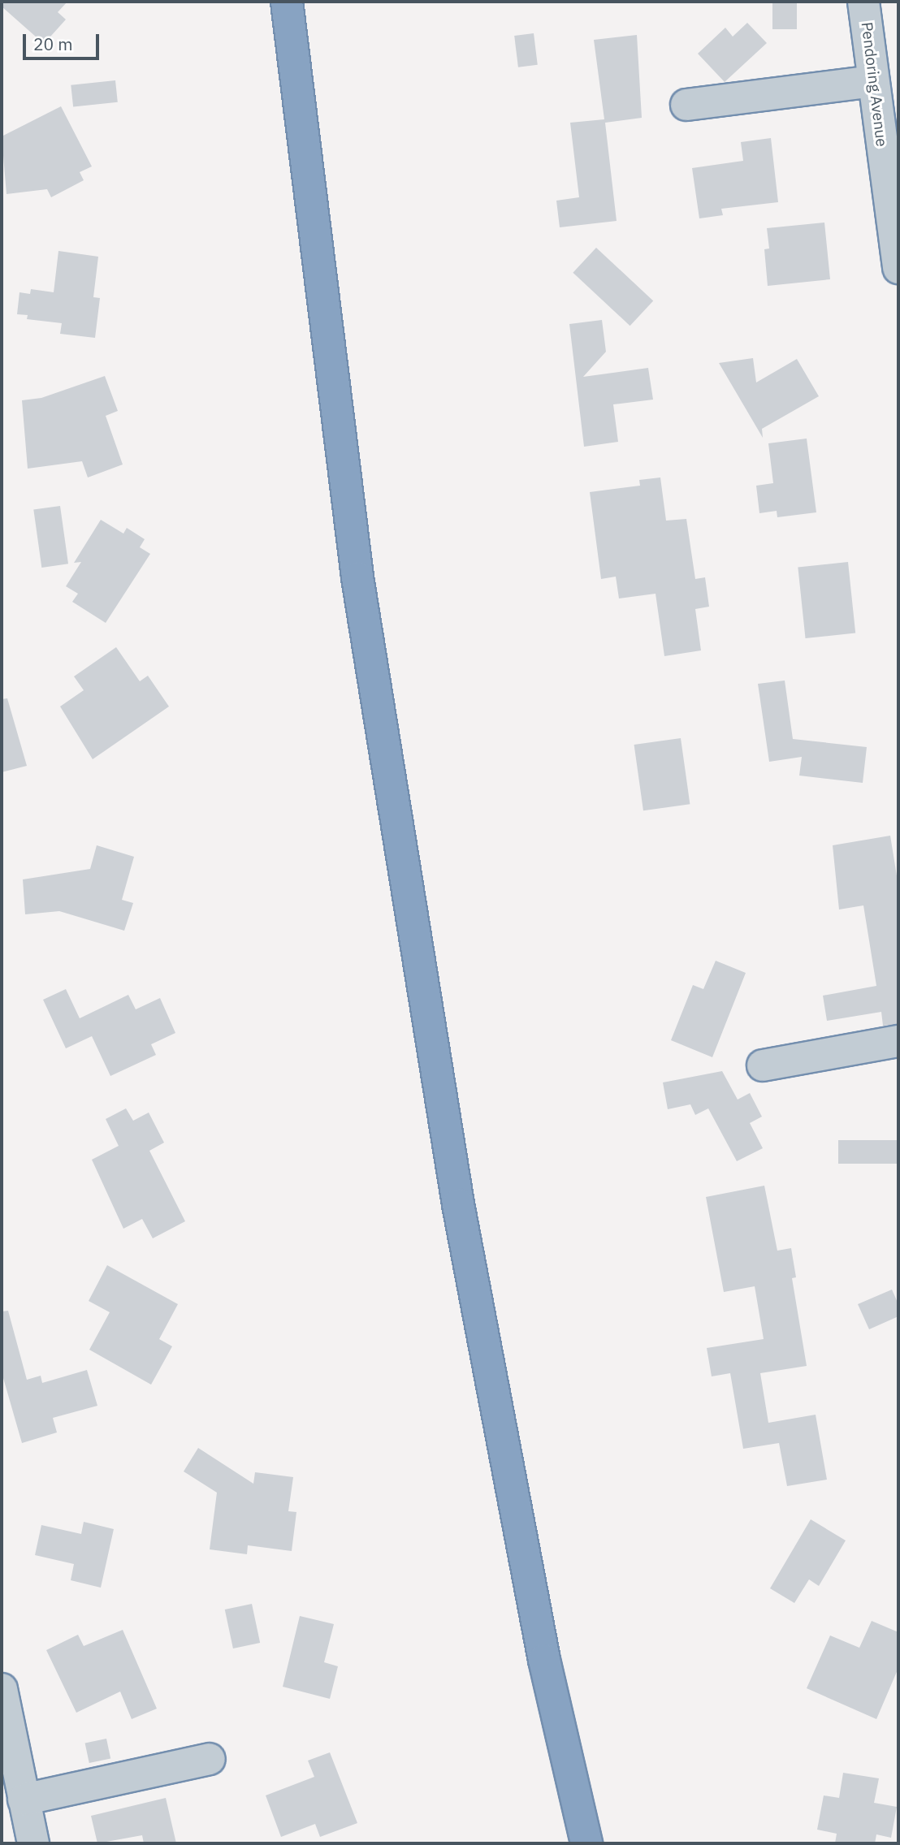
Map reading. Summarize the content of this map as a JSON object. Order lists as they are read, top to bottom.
{
  "streets": {
    "street": ["Pendoring Avenue"]
  },
  "scale_bar": "20 m"
}
